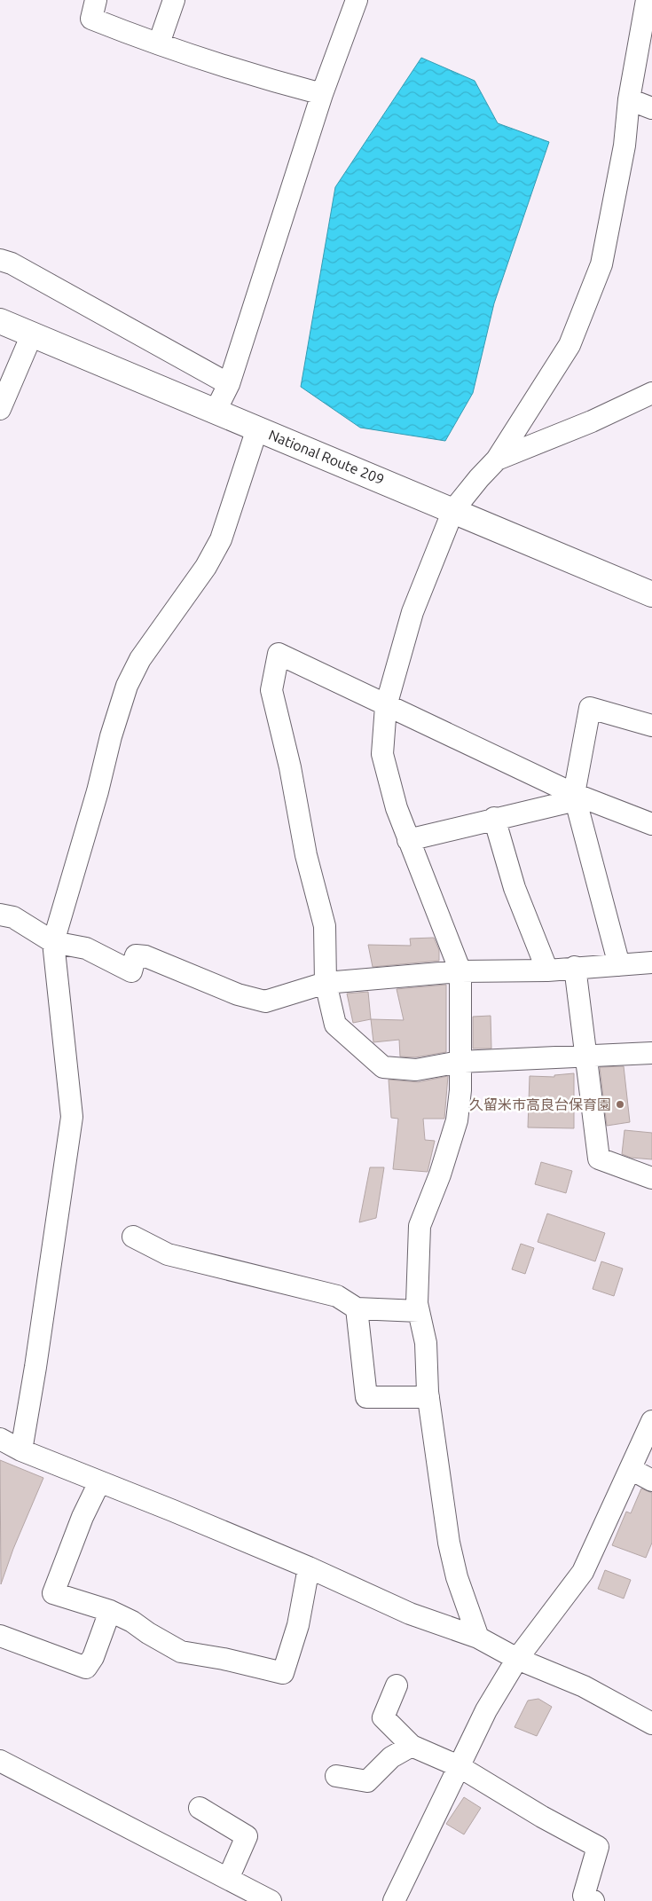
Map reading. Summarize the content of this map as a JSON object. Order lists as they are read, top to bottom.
{
  "streets": {
    "highway": ["National Route 209"]
  },
  "places": ["久留米市高良台保育園"]
}
